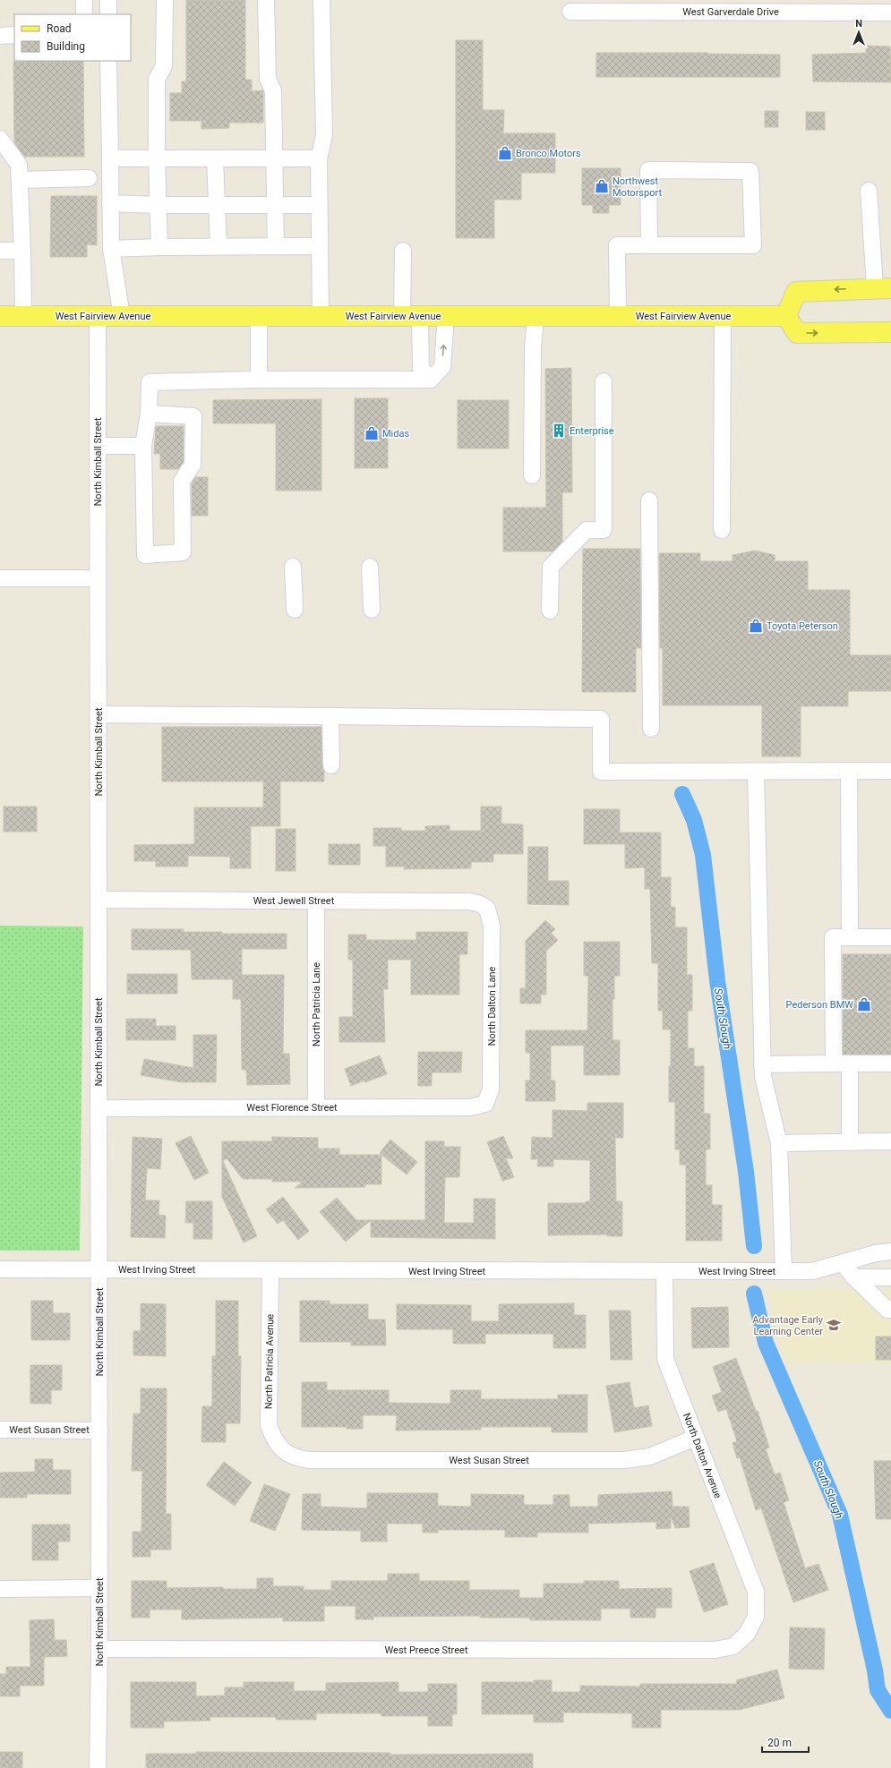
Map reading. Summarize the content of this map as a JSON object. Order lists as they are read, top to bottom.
{
  "streets": {
    "main road": ["West Fairview Avenue"],
    "street": [
      "West Garverdale Drive",
      "North Kimball Street",
      "West Jewell Street",
      "North Patricia Lane",
      "North Dalton Lane",
      "West Florence Street",
      "West Irving Street",
      "North Patricia Avenue",
      "West Susan Street",
      "North Dalton Avenue",
      "West Preece Street"
    ]
  },
  "crossings": [
    ["West Fairview Avenue", "North Kimball Street"],
    ["North Kimball Street", "West Jewell Street"],
    ["North Kimball Street", "West Florence Street"],
    ["North Kimball Street", "West Irving Street"],
    ["North Kimball Street", "West Susan Street"],
    ["North Kimball Street", "West Preece Street"],
    ["West Jewell Street", "North Patricia Lane"],
    ["West Jewell Street", "North Dalton Lane"],
    ["North Patricia Lane", "West Florence Street"],
    ["North Dalton Lane", "West Florence Street"],
    ["West Irving Street", "North Patricia Avenue"],
    ["West Irving Street", "North Dalton Avenue"],
    ["North Patricia Avenue", "West Susan Street"],
    ["West Susan Street", "North Dalton Avenue"],
    ["North Dalton Avenue", "West Preece Street"]
  ],
  "water": ["South Slough"],
  "places": {
    "shop": [
      "Bronco Motors",
      "Northwest Motorsport",
      "Midas",
      "Toyota Peterson",
      "Pederson BMW"
    ],
    "building": ["Enterprise"],
    "school or university": ["Advantage Early Learning Center"]
  },
  "legend": ["Road", "Building"],
  "scale_bar": "20 m",
  "north": "top"
}
